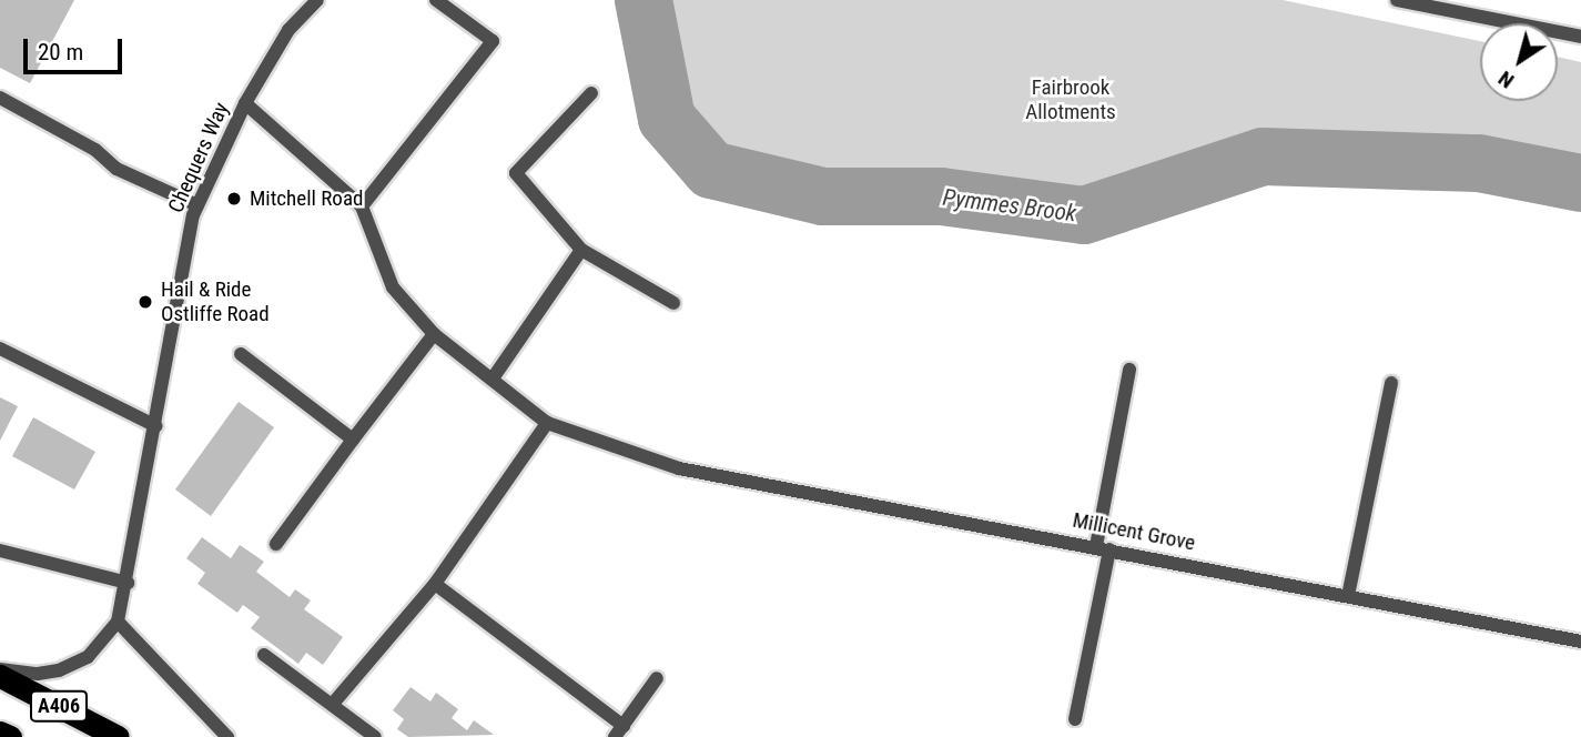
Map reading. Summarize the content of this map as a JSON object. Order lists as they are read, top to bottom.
{
  "streets": {
    "highway": ["A406"],
    "street": ["Chequers Way", "Millicent Grove"]
  },
  "water": ["Pymmes Brook"],
  "parks": ["Fairbrook Allotments"],
  "places": ["Mitchell Road", "Hail & Ride Ostliffe Road"],
  "scale_bar": "20 m",
  "north": "bottom left"
}
